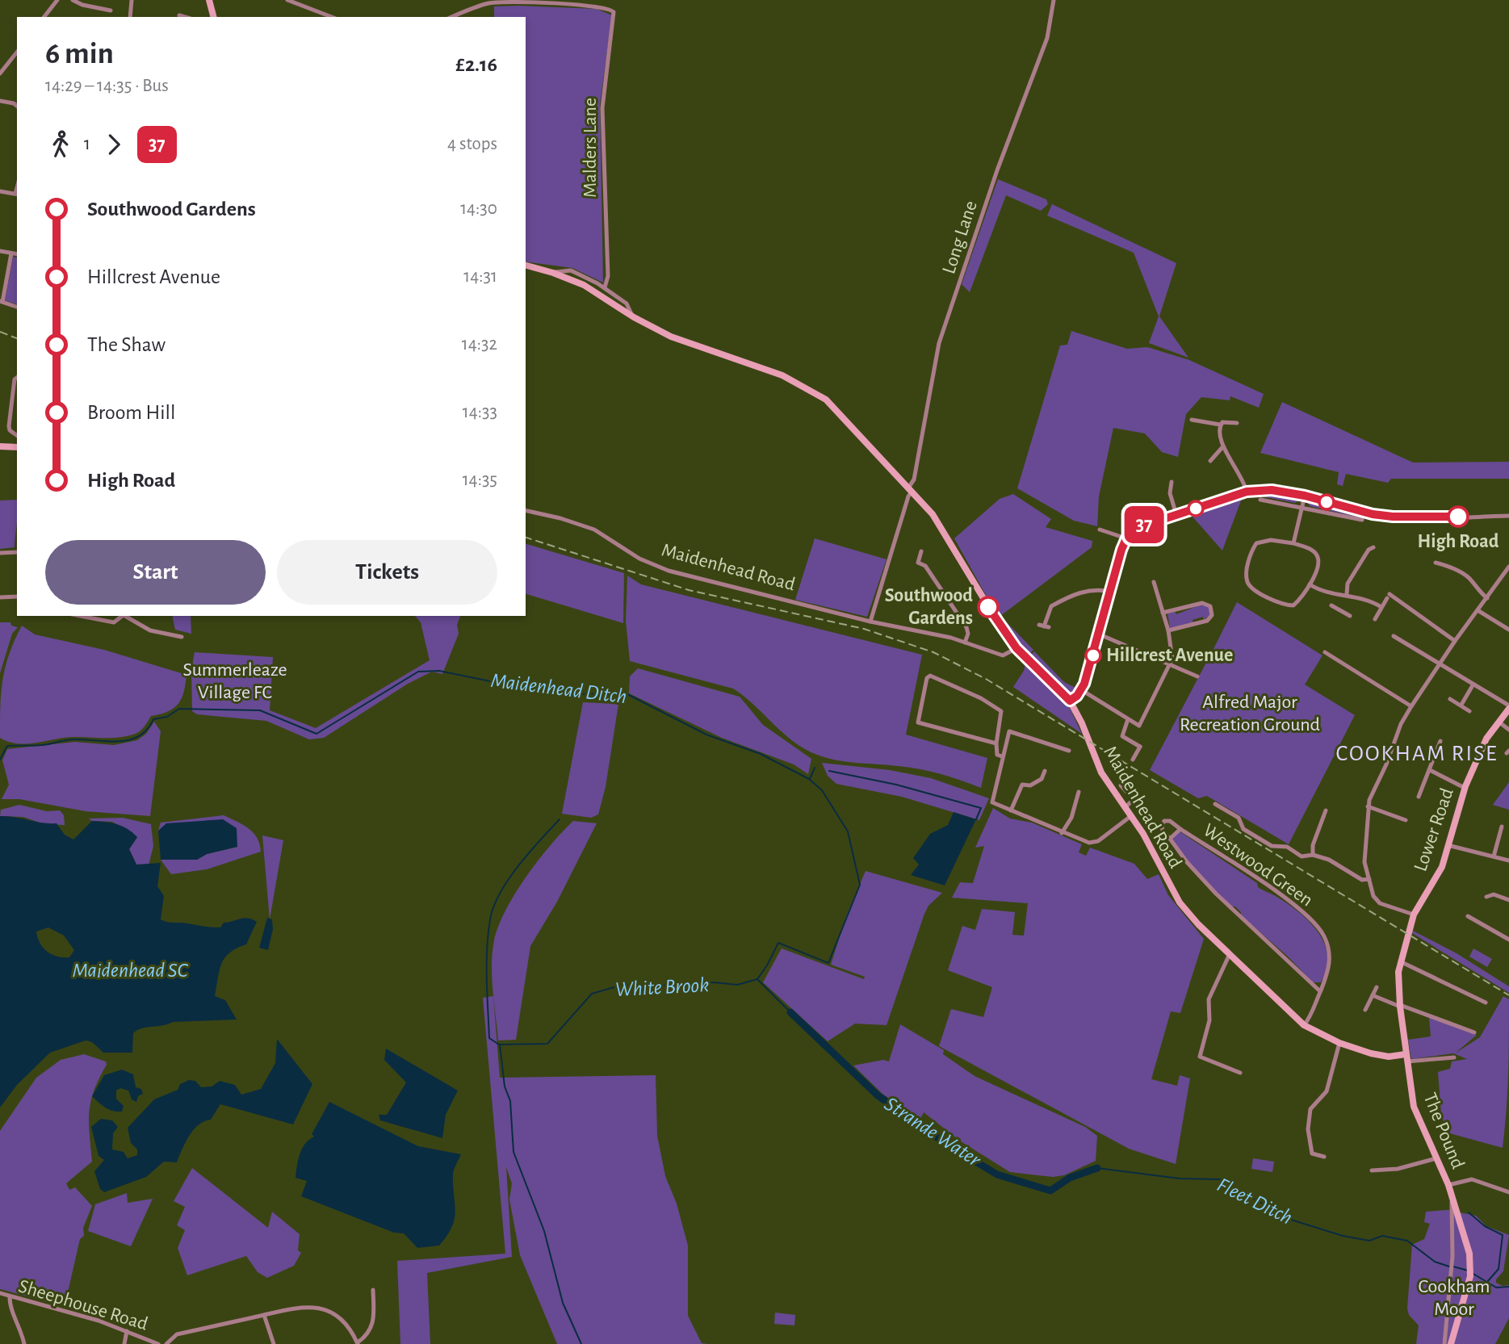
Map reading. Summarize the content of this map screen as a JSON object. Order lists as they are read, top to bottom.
{
  "streets": {
    "main road": ["Maidenhead Road", "Lower Road", "The Pound"],
    "street": [
      "Malders Lane",
      "Long Lane",
      "Westwood Green",
      "Sheephouse Road"
    ]
  },
  "crossings": [
    ["Long Lane", "Maidenhead Road"],
    ["Maidenhead Road", "Westwood Green"],
    ["Maidenhead Road", "The Pound"],
    ["Lower Road", "The Pound"]
  ],
  "districts": ["COOKHAM RISE"],
  "water": [
    "Maidenhead Ditch",
    "Maidenhead SC",
    "White Brook",
    "Strande Water",
    "Fleet Ditch"
  ],
  "parks": ["Summerleaze Village FC", "Alfred Major Recreation Ground", "Cookham Moor"],
  "places": ["High Road", "Southwood Gardens", "Hillcrest Avenue"],
  "lines": ["bus line 37"],
  "page": {
    "on_map": "37",
    "heading": ["6 min", "14:29 – 14:35 · Bus", "£2.16"],
    "legs": ["1", "37", "4 stops"],
    "list": [
      {
        "name": "Southwood Gardens",
        "value": "14:30"
      },
      {
        "name": "Hillcrest Avenue",
        "value": "14:31"
      },
      {
        "name": "The Shaw",
        "value": "14:32"
      },
      {
        "name": "Broom Hill",
        "value": "14:33"
      },
      {
        "name": "High Road",
        "value": "14:35"
      }
    ],
    "buttons": ["Start", "Tickets"]
  }
}
